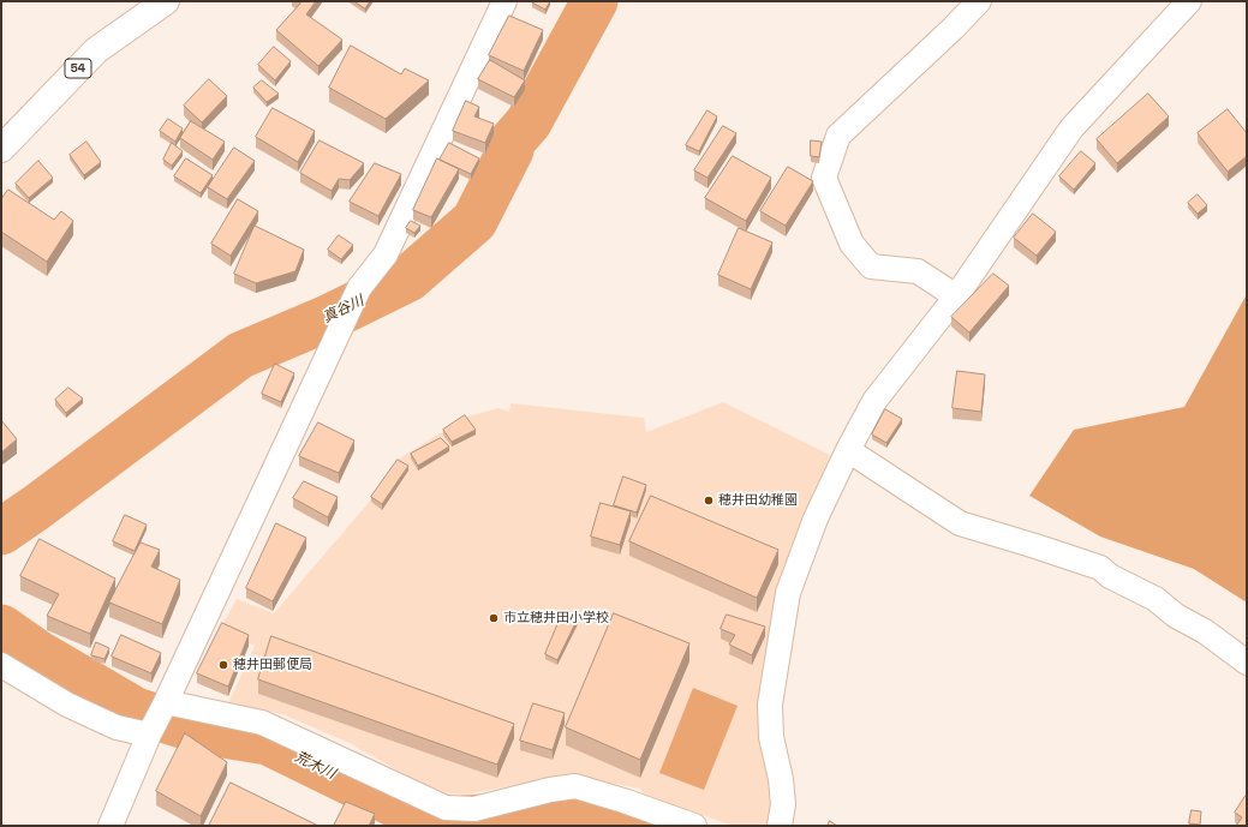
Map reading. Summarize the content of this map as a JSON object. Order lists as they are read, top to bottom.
{
  "streets": {
    "main road": ["54"]
  },
  "water": ["真谷川", "荒木川"],
  "places": ["穂井田幼稚園", "市立穂井田小学校", "穂井田郵便局"]
}
